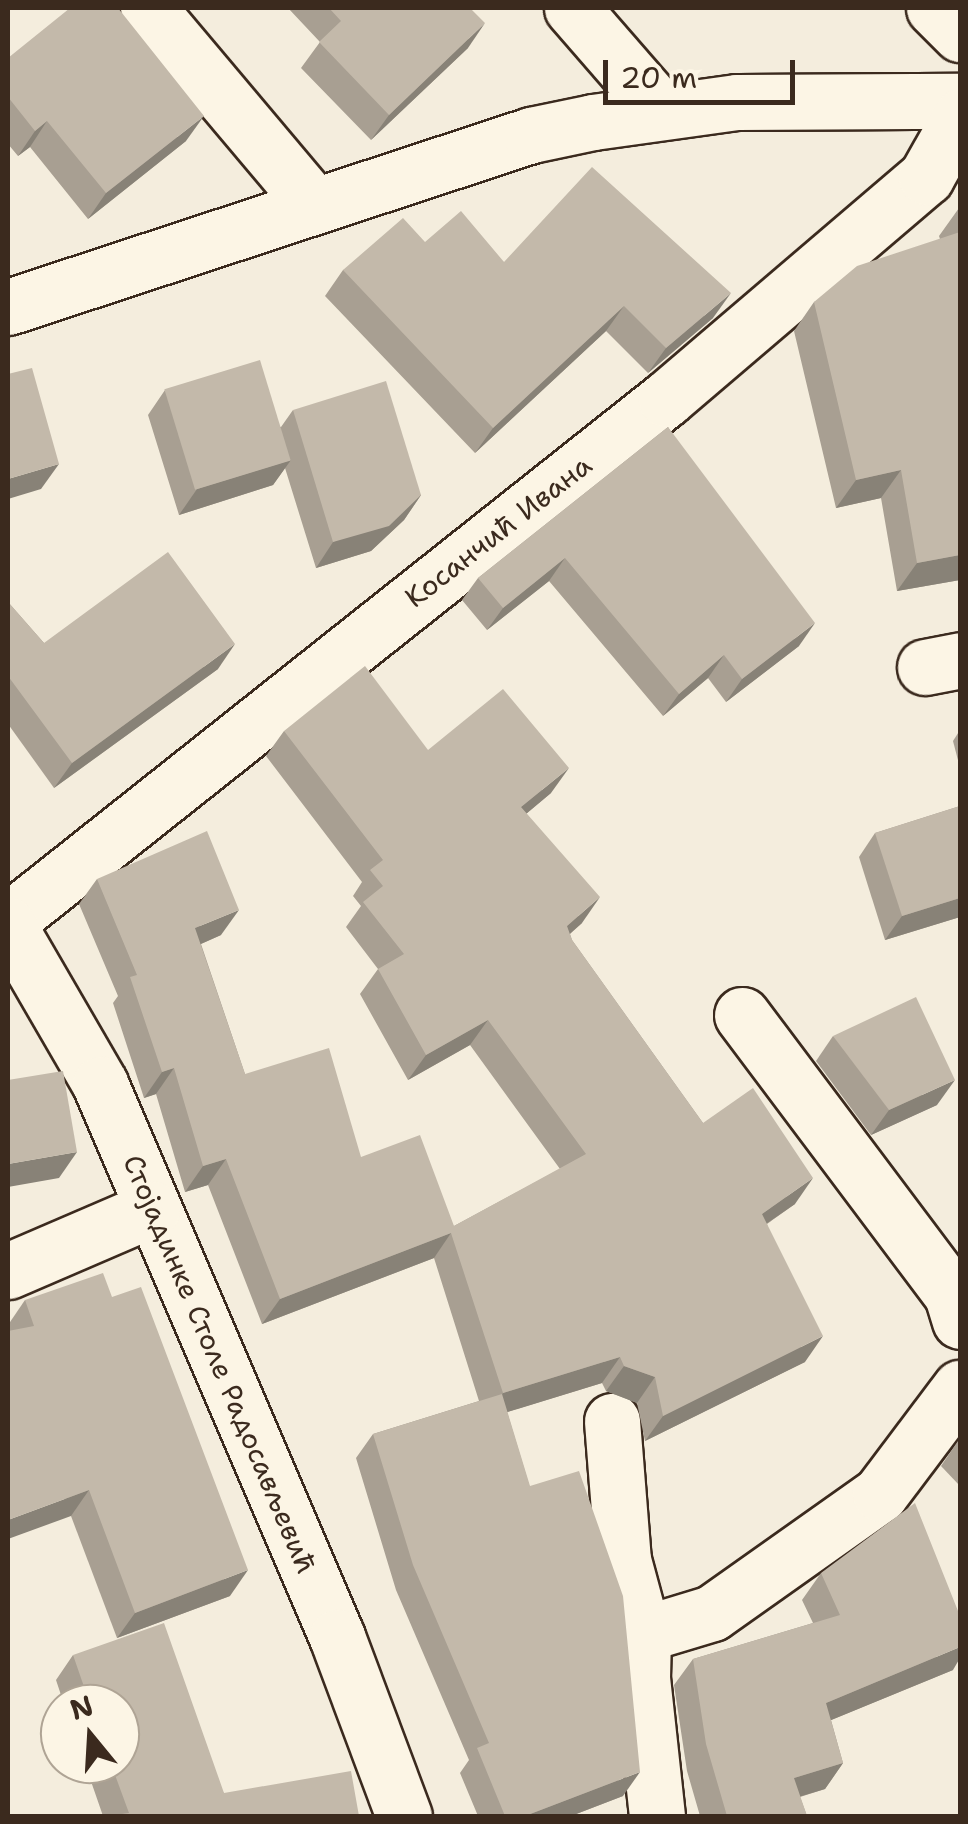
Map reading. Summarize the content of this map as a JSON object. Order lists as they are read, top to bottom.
{
  "streets": {
    "street": ["Косанчић Ивана", "Стојадинке Столе Радосављевић"]
  },
  "crossings": [
    ["Косанчић Ивана", "Стојадинке Столе Радосављевић"]
  ],
  "scale_bar": "20 m",
  "north": "top"
}
